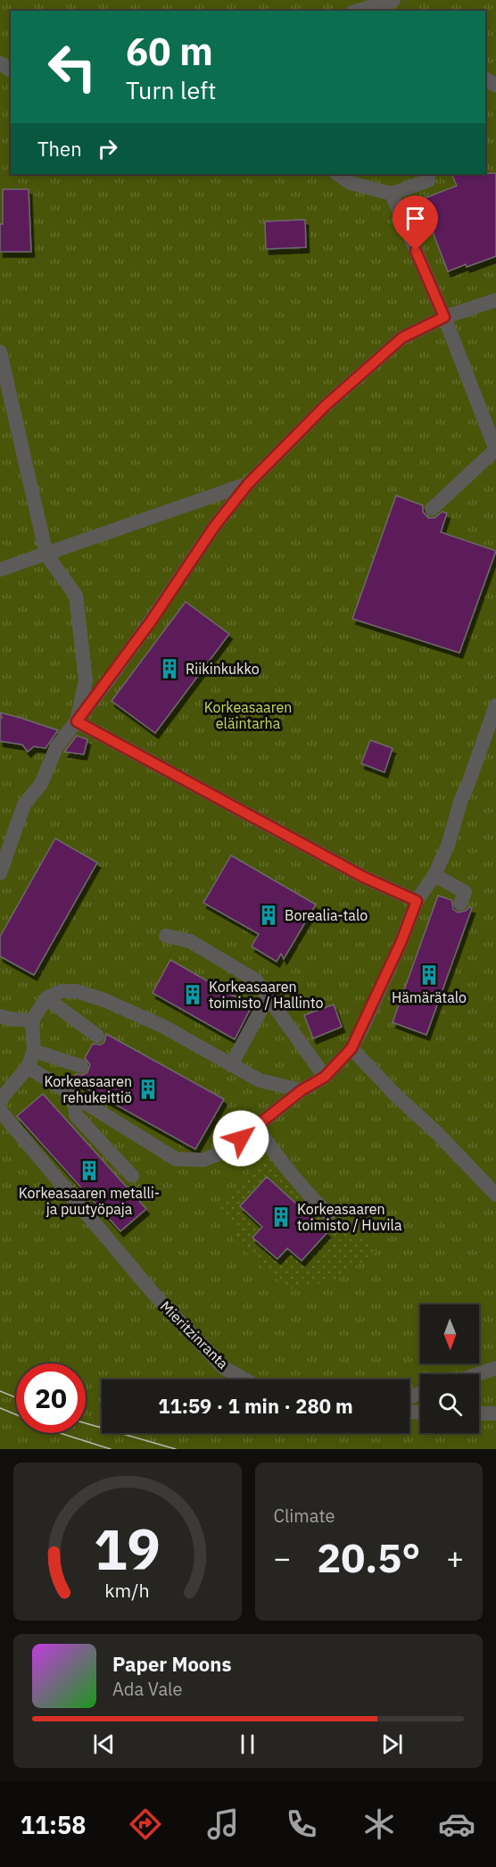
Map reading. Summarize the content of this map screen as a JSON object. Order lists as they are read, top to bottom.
{
  "streets": {
    "lane": ["Mieritzinranta"]
  },
  "parks": ["Korkeasaaren eläintarha"],
  "places": {
    "building": [
      "Riikinkukko",
      "Borealia-talo",
      "Hämärätalo",
      "Korkeasaaren toimisto / Hallinto",
      "Korkeasaaren rehukeittiö",
      "Korkeasaaren metalli- ja puutyöpaja",
      "Korkeasaaren toimisto / Huvila"
    ]
  },
  "north": "bottom",
  "page": {
    "turn": ["60 m", "Turn left"],
    "then": "Then",
    "limit": "20",
    "trip": "11:59 · 1 min · 280 m",
    "tile": "Climate",
    "heat": ["−", "20.5°", "+"],
    "song": ["Paper Moons", "Ada Vale"],
    "tabs": "11:58",
    "gauge": ["19", "km/h"]
  }
}
